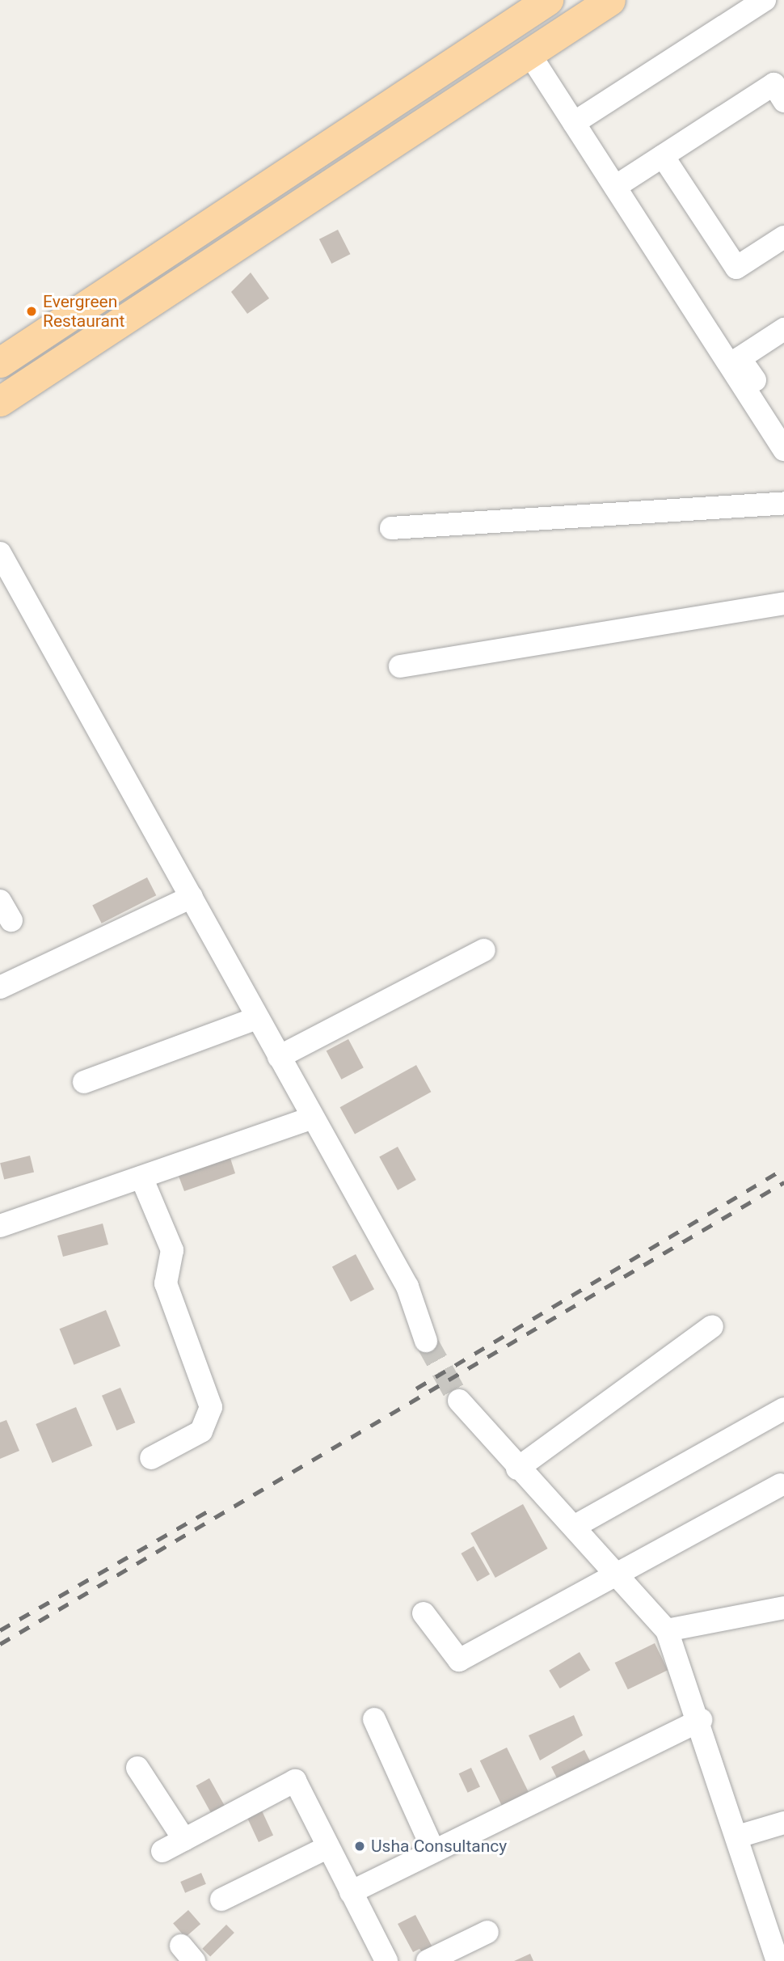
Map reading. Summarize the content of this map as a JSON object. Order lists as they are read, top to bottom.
{
  "places": ["Evergreen Restaurant", "Usha Consultancy"]
}
